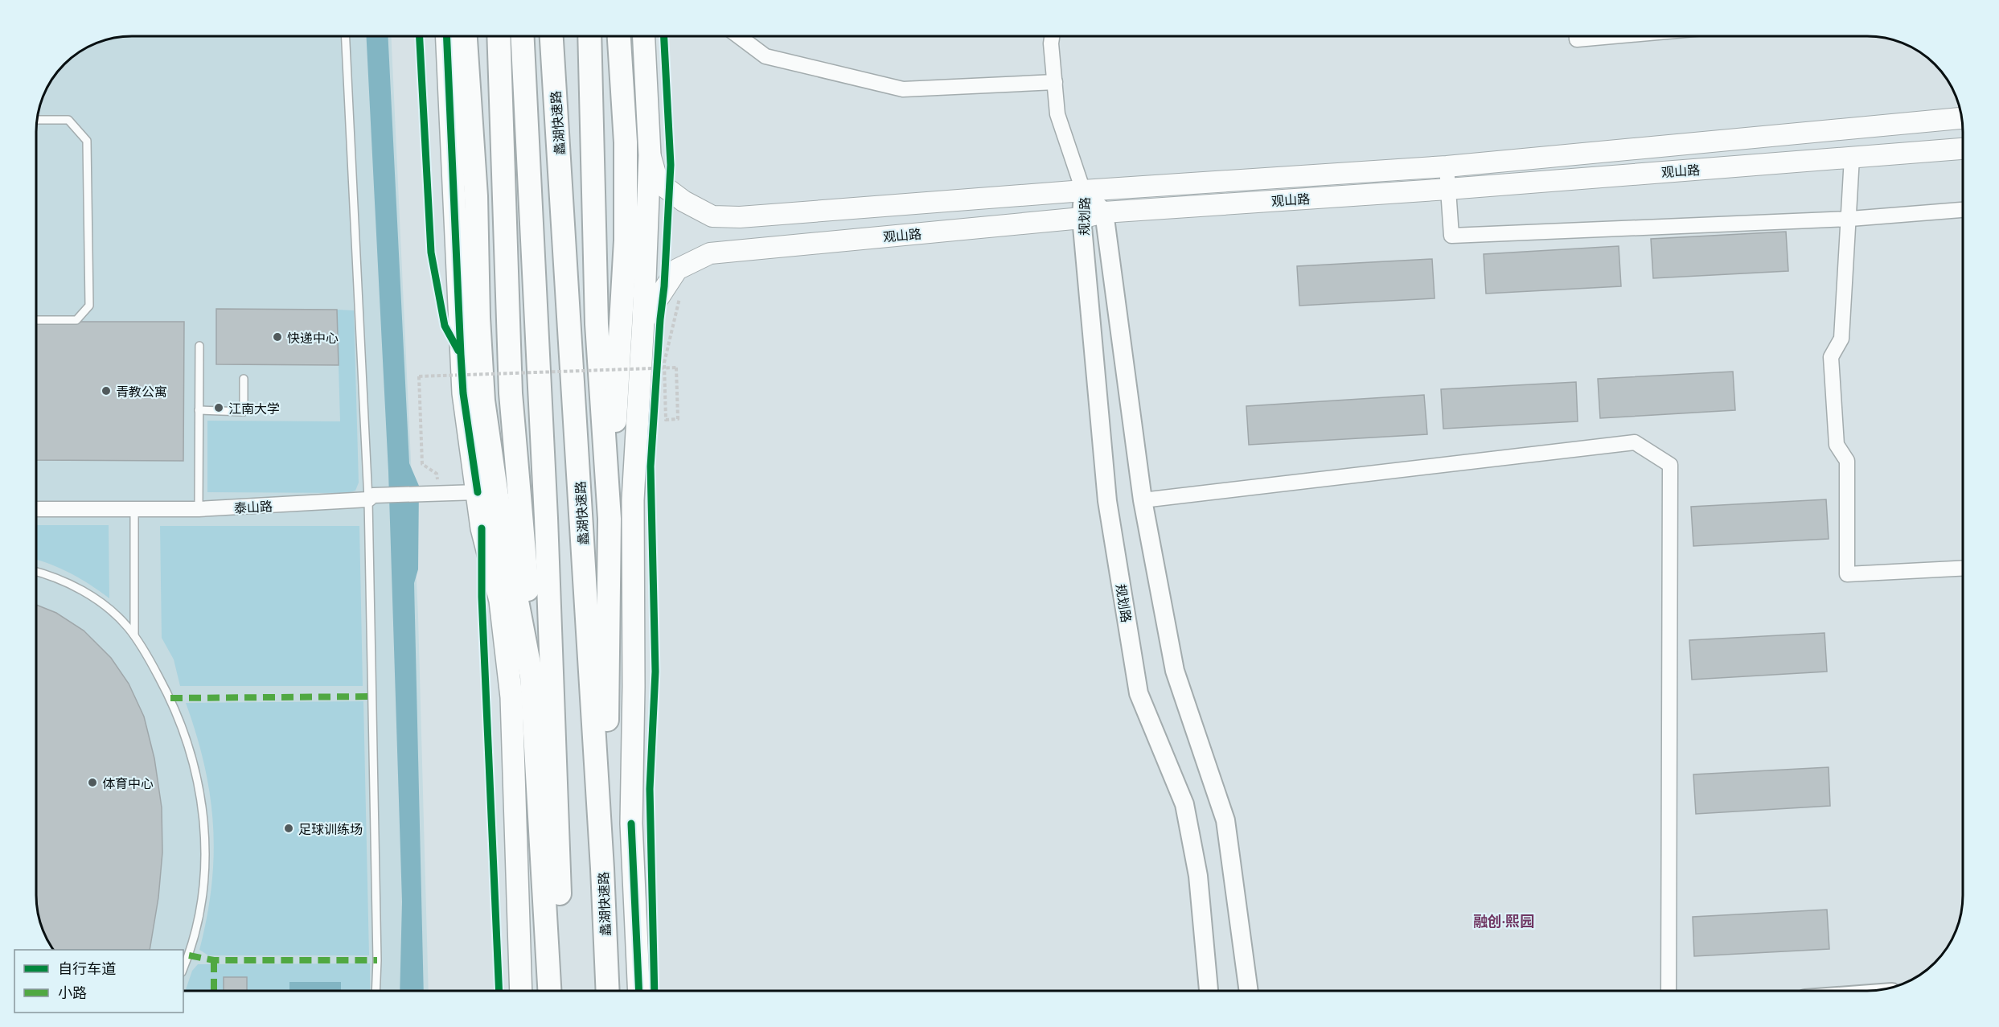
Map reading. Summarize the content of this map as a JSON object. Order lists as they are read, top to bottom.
{
  "streets": {
    "highway": ["蠡湖快速路"],
    "main road": ["观山路"],
    "street": ["规划路", "泰山路"]
  },
  "crossings": [
    ["观山路", "规划路"]
  ],
  "districts": ["融创·熙园"],
  "places": [
    "快递中心",
    "青教公寓",
    "江南大学",
    "体育中心",
    "足球训练场"
  ],
  "legend": ["自行车道", "小路"]
}
